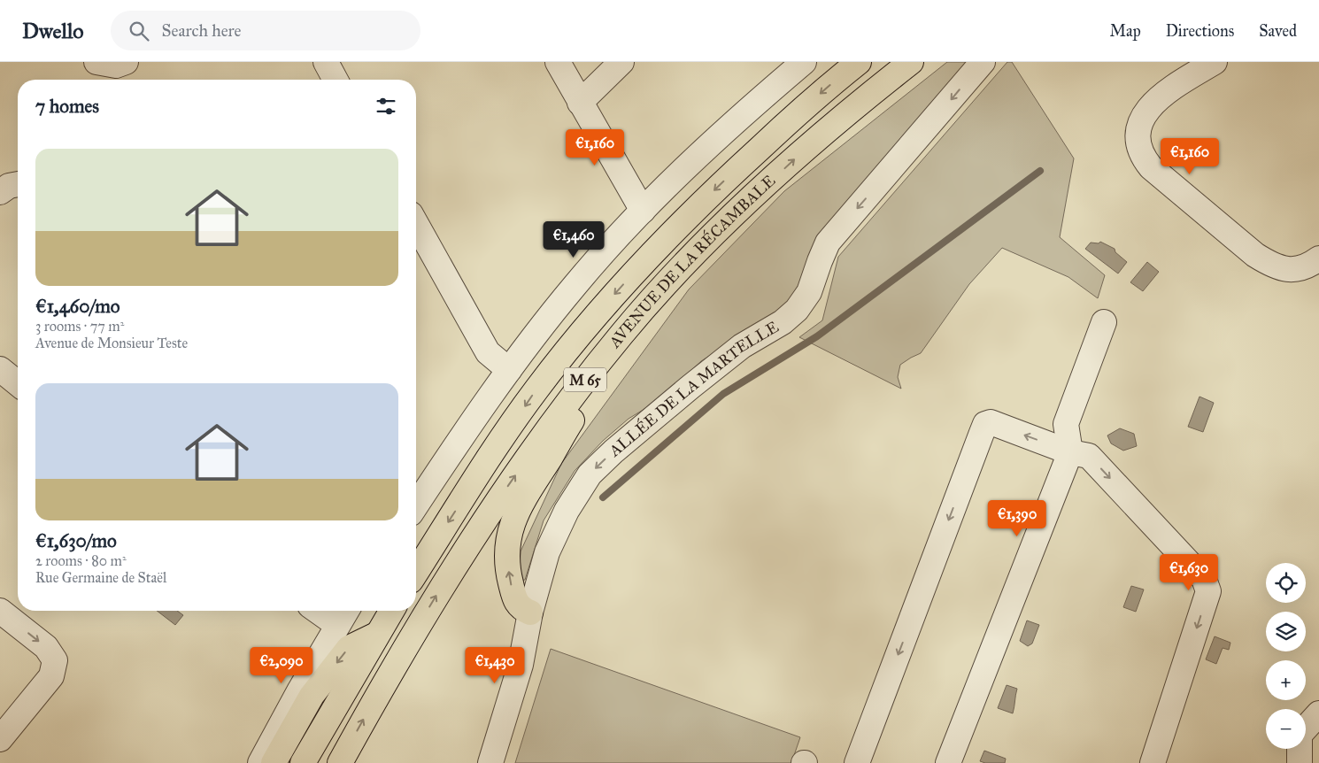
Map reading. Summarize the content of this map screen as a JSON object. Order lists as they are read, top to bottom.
{
  "streets": {
    "main road": ["AVENUE DE LA RÉCAMBALE", "M 65"],
    "street": ["ALLÉE DE LA MARTELLE"]
  },
  "page": {
    "header": "Dwello",
    "search": "Search here",
    "nav": ["Map", "Directions", "Saved"],
    "heading": "7 homes",
    "price": [
      "€1,160",
      "€1,160",
      "€1,460",
      "€1,390",
      "€1,630",
      "€2,090",
      "€1,430"
    ],
    "list": [
      {
        "name": "€1,460/mo",
        "note": "3 rooms · 77 m² · Avenue de Monsieur Teste"
      },
      {
        "name": "€1,630/mo",
        "note": "2 rooms · 80 m² · Rue Germaine de Staël"
      }
    ],
    "map_buttons": ["+", "−"]
  }
}
